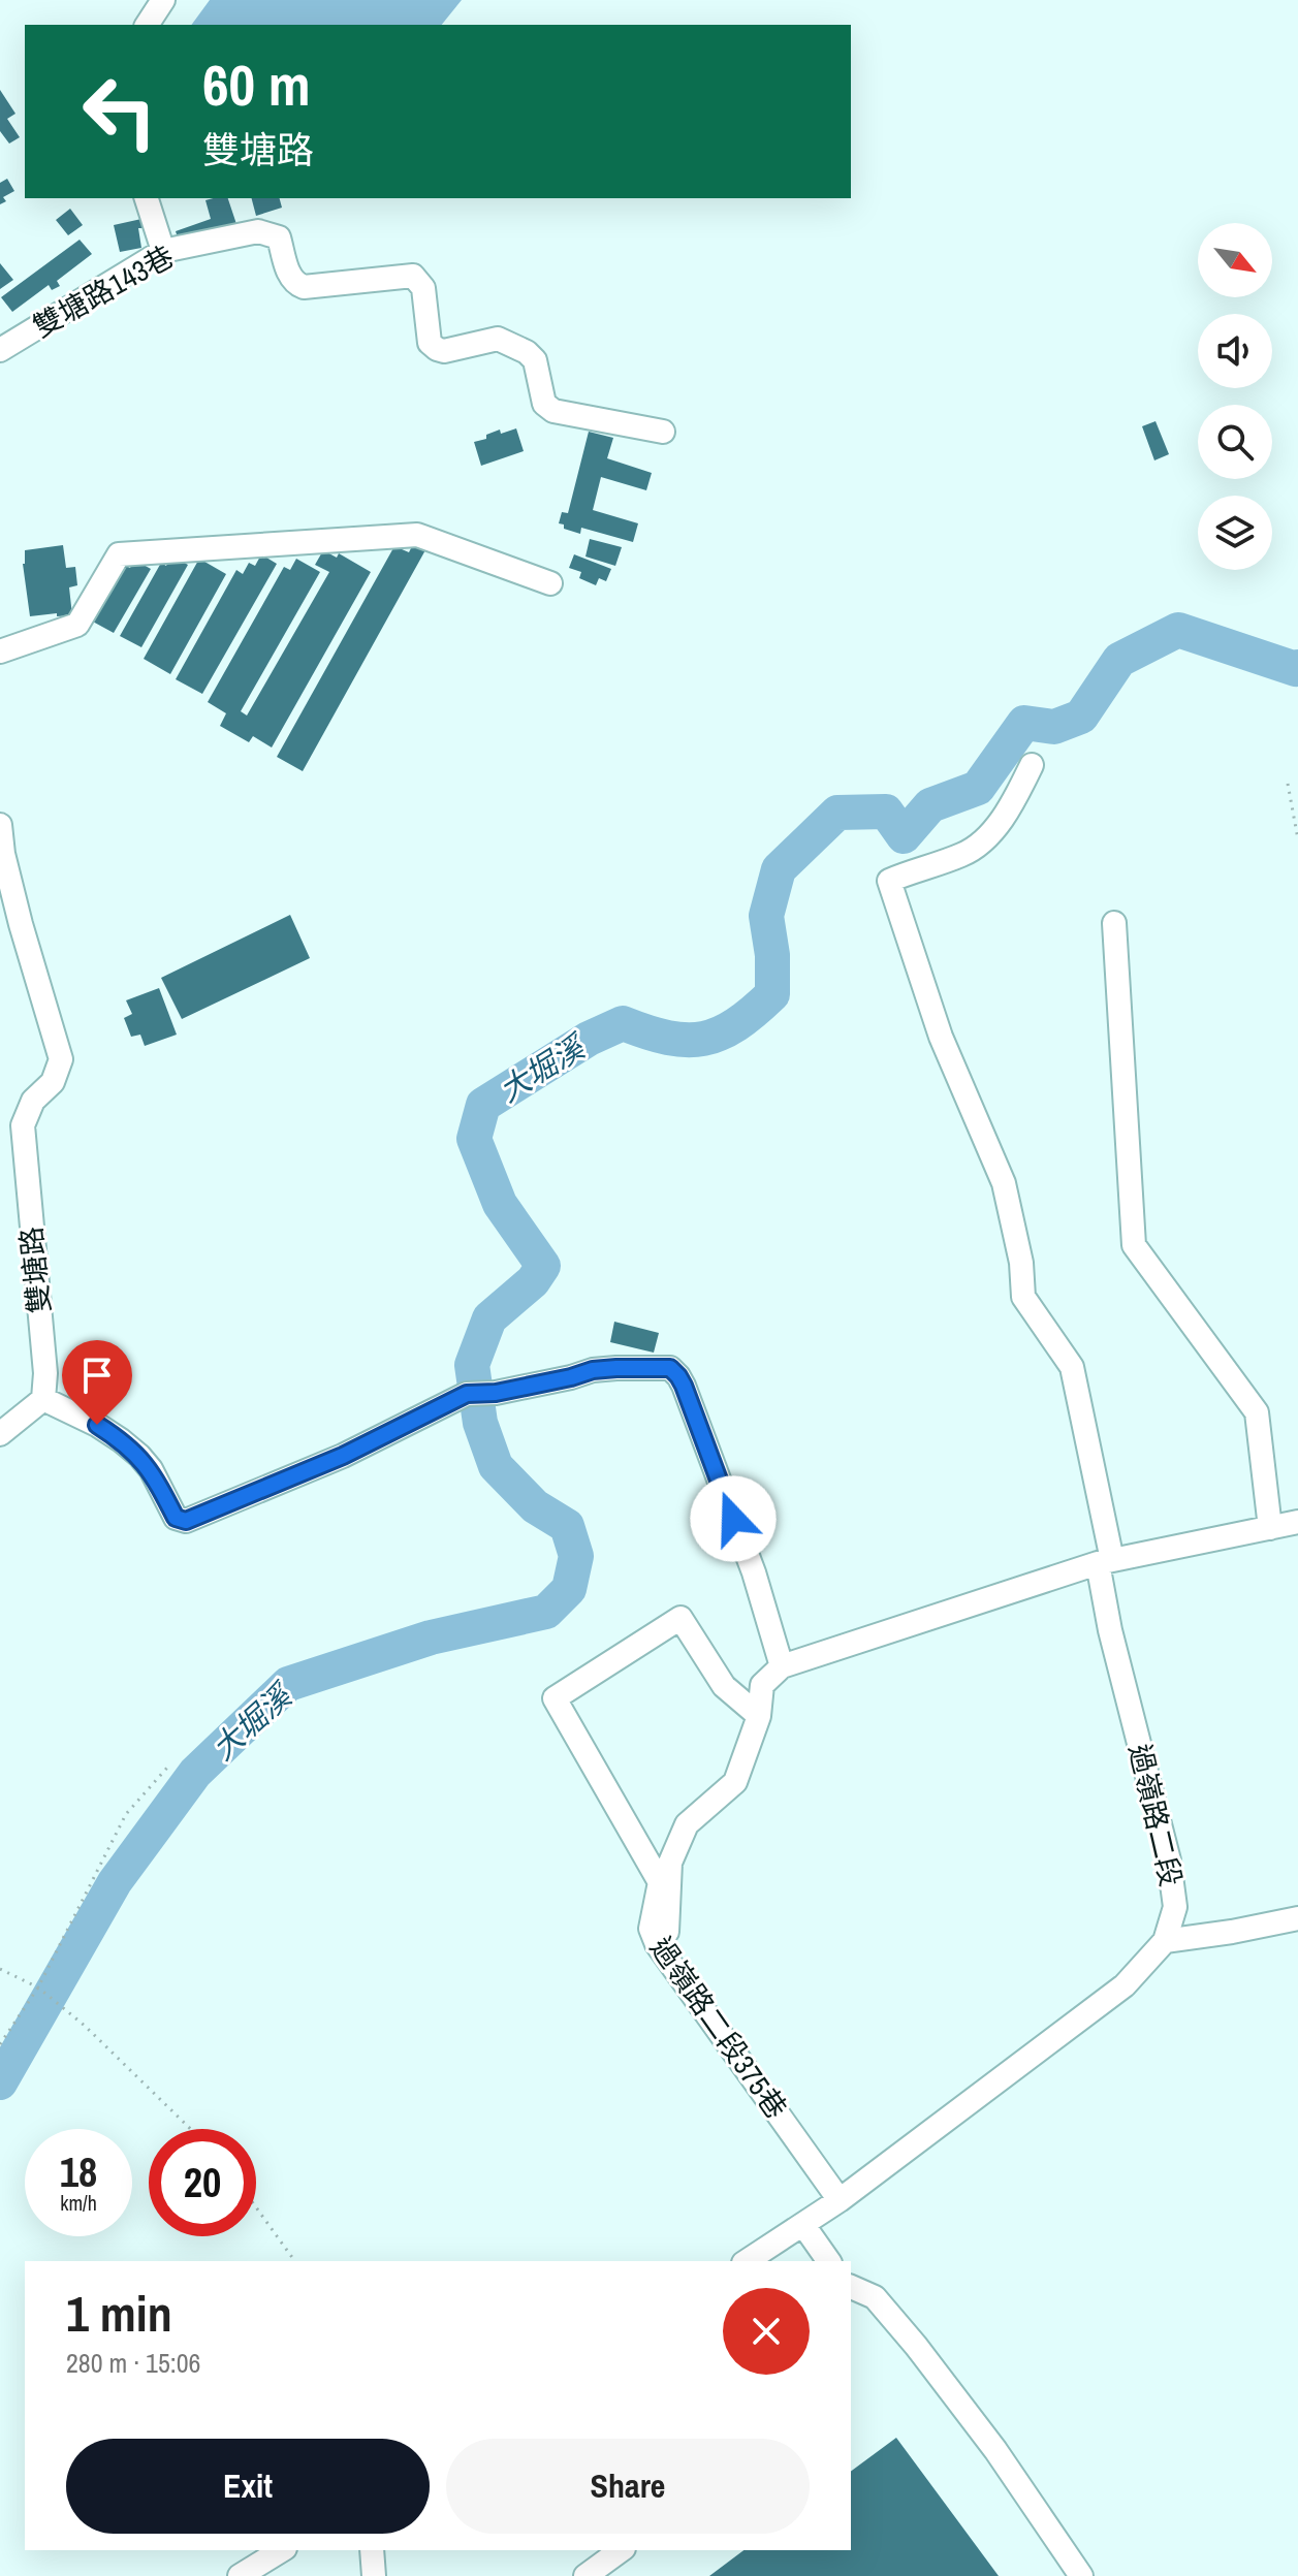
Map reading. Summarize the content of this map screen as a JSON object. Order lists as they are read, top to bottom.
{
  "streets": {
    "street": [
      "雙塘路143巷",
      "雙塘路",
      "過嶺路二段",
      "過嶺路二段375巷"
    ]
  },
  "crossings": [
    ["過嶺路二段", "過嶺路二段375巷"]
  ],
  "water": ["大堀溪"],
  "north": "bottom right",
  "page": {
    "turn": ["60 m", "雙塘路"],
    "speed": "18 km/h",
    "limit": "20",
    "heading": ["1 min", "280 m · 15:06"],
    "buttons": ["Exit", "Share"]
  }
}
